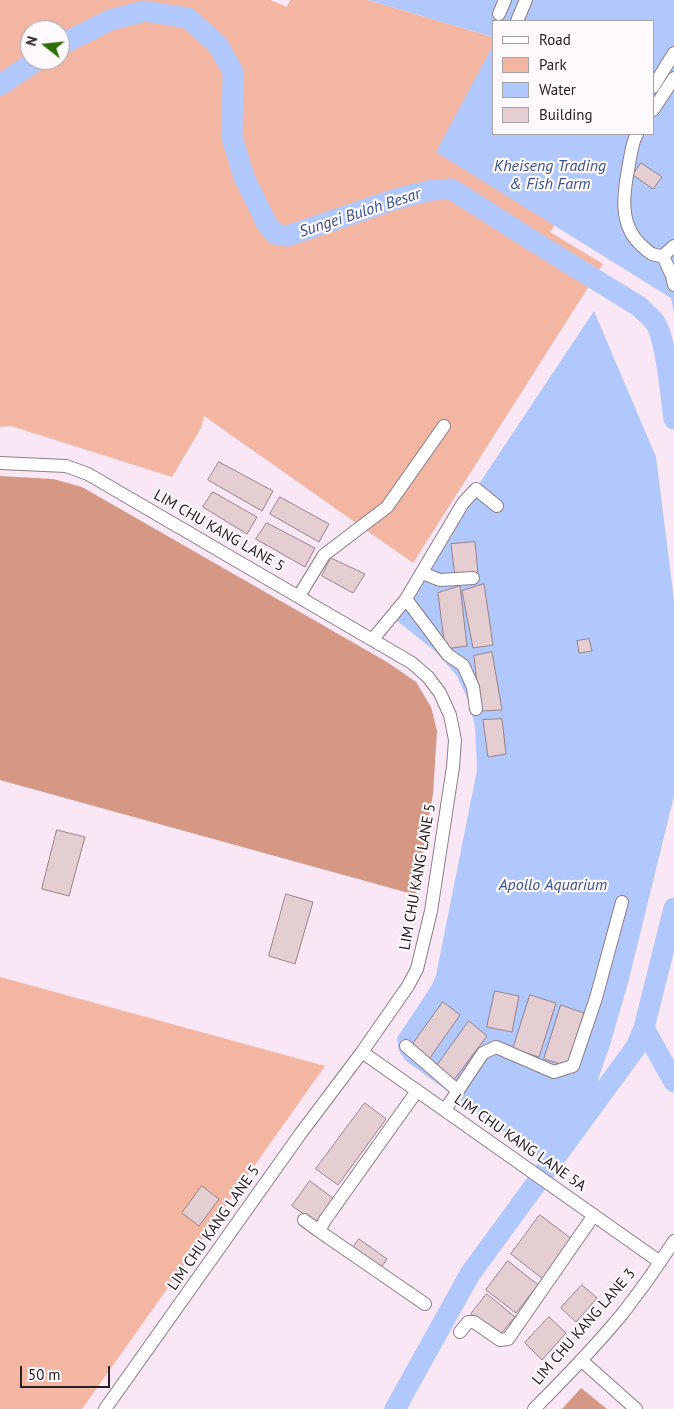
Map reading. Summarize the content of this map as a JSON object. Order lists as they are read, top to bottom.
{
  "streets": {
    "street": ["LIM CHU KANG LANE 5", "LIM CHU KANG LANE 5A", "LIM CHU KANG LANE 3"]
  },
  "crossings": [
    ["LIM CHU KANG LANE 5", "LIM CHU KANG LANE 5A"],
    ["LIM CHU KANG LANE 5A", "LIM CHU KANG LANE 3"]
  ],
  "water": ["Kheiseng Trading & Fish Farm", "Sungei Buloh Besar", "Apollo Aquarium"],
  "legend": [
    "Road",
    "Park",
    "Water",
    "Building"
  ],
  "scale_bar": "50 m",
  "north": "left"
}
